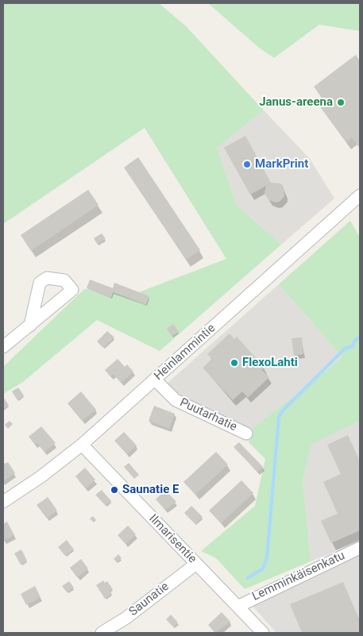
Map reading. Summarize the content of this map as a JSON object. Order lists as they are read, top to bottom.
{
  "streets": {
    "street": [
      "Heinlammintie",
      "Puutarhatie",
      "Ilmarisentie",
      "Lemminkäisenkatu",
      "Saunatie"
    ]
  },
  "crossings": [
    ["Heinlammintie", "Puutarhatie"],
    ["Heinlammintie", "Ilmarisentie"],
    ["Ilmarisentie", "Lemminkäisenkatu"],
    ["Ilmarisentie", "Saunatie"]
  ],
  "places": [
    "Janus-areena",
    "MarkPrint",
    "FlexoLahti",
    "Saunatie E"
  ]
}
